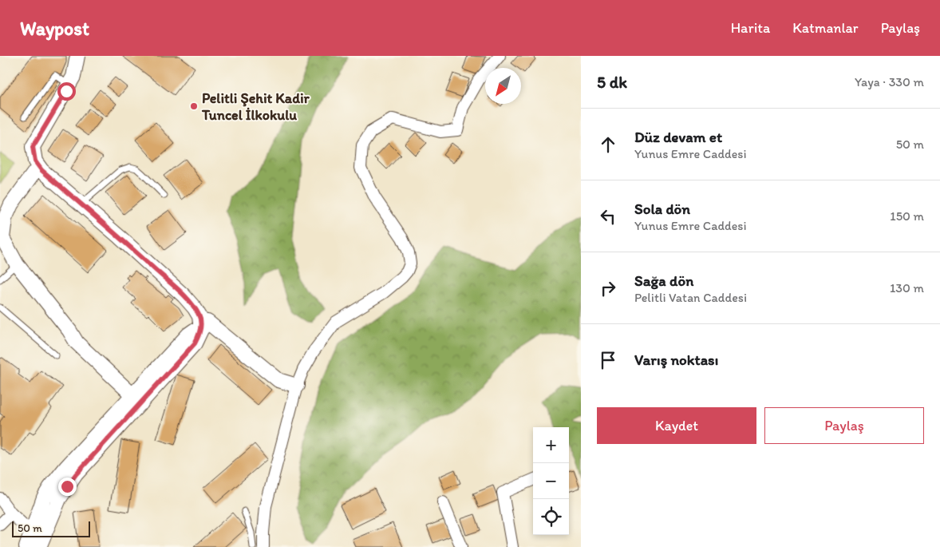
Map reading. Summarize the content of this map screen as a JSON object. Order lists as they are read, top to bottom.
{
  "places": ["Pelitli Şehit Kadir Tuncel İlkokulu"],
  "scale_bar": "50 m",
  "north": "bottom left",
  "page": {
    "header": "Waypost",
    "nav": ["Harita", "Katmanlar", "Paylaş"],
    "heading": ["5 dk", "Yaya · 330 m"],
    "list": [
      ["Düz devam et", "Yunus Emre Caddesi", "50 m"],
      ["Sola dön", "Yunus Emre Caddesi", "150 m"],
      ["Sağa dön", "Pelitli Vatan Caddesi", "130 m"],
      "Varış noktası"
    ],
    "buttons": ["Kaydet", "Paylaş"],
    "map_buttons": ["+", "−"],
    "scale": "50 m"
  }
}
